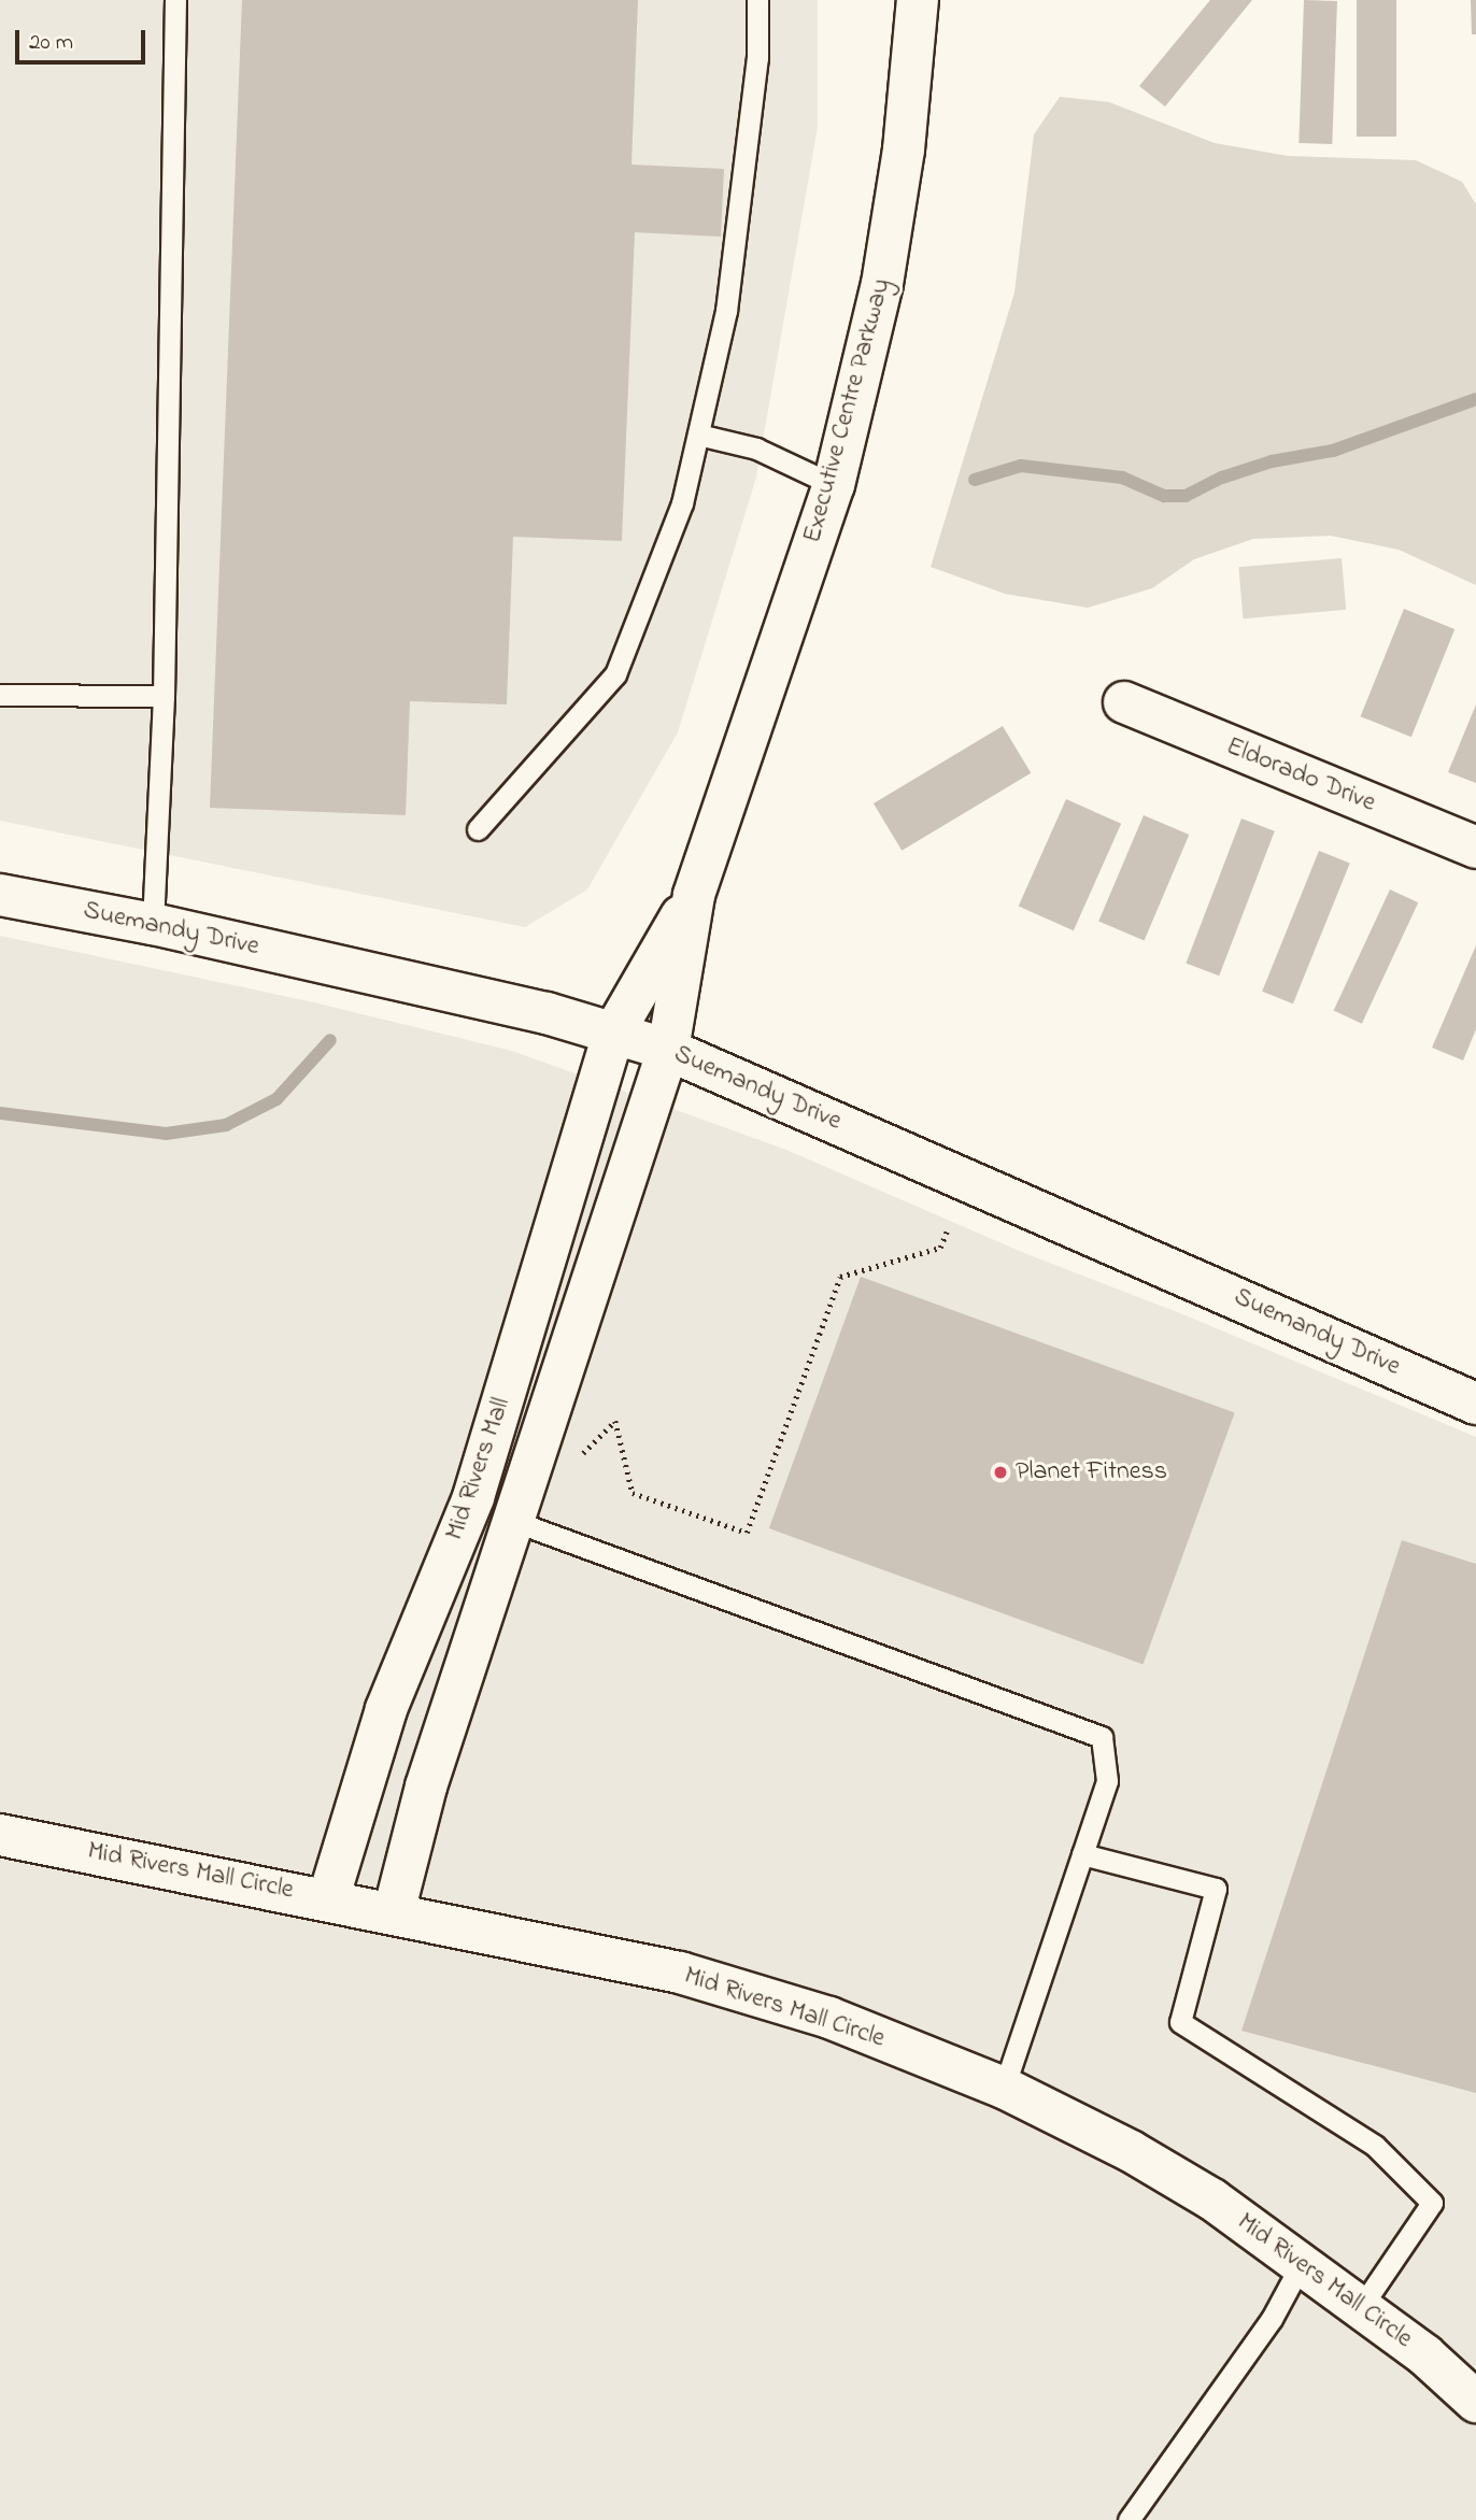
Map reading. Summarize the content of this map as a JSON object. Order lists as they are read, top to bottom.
{
  "streets": {
    "street": [
      "Executive Centre Parkway",
      "Eldorado Drive",
      "Suemandy Drive",
      "Mid Rivers Mall",
      "Mid Rivers Mall Circle"
    ]
  },
  "crossings": [
    ["Executive Centre Parkway", "Suemandy Drive"],
    ["Executive Centre Parkway", "Mid Rivers Mall"],
    ["Suemandy Drive", "Mid Rivers Mall"],
    ["Mid Rivers Mall", "Mid Rivers Mall Circle"]
  ],
  "places": ["Planet Fitness"],
  "scale_bar": "20 m"
}
